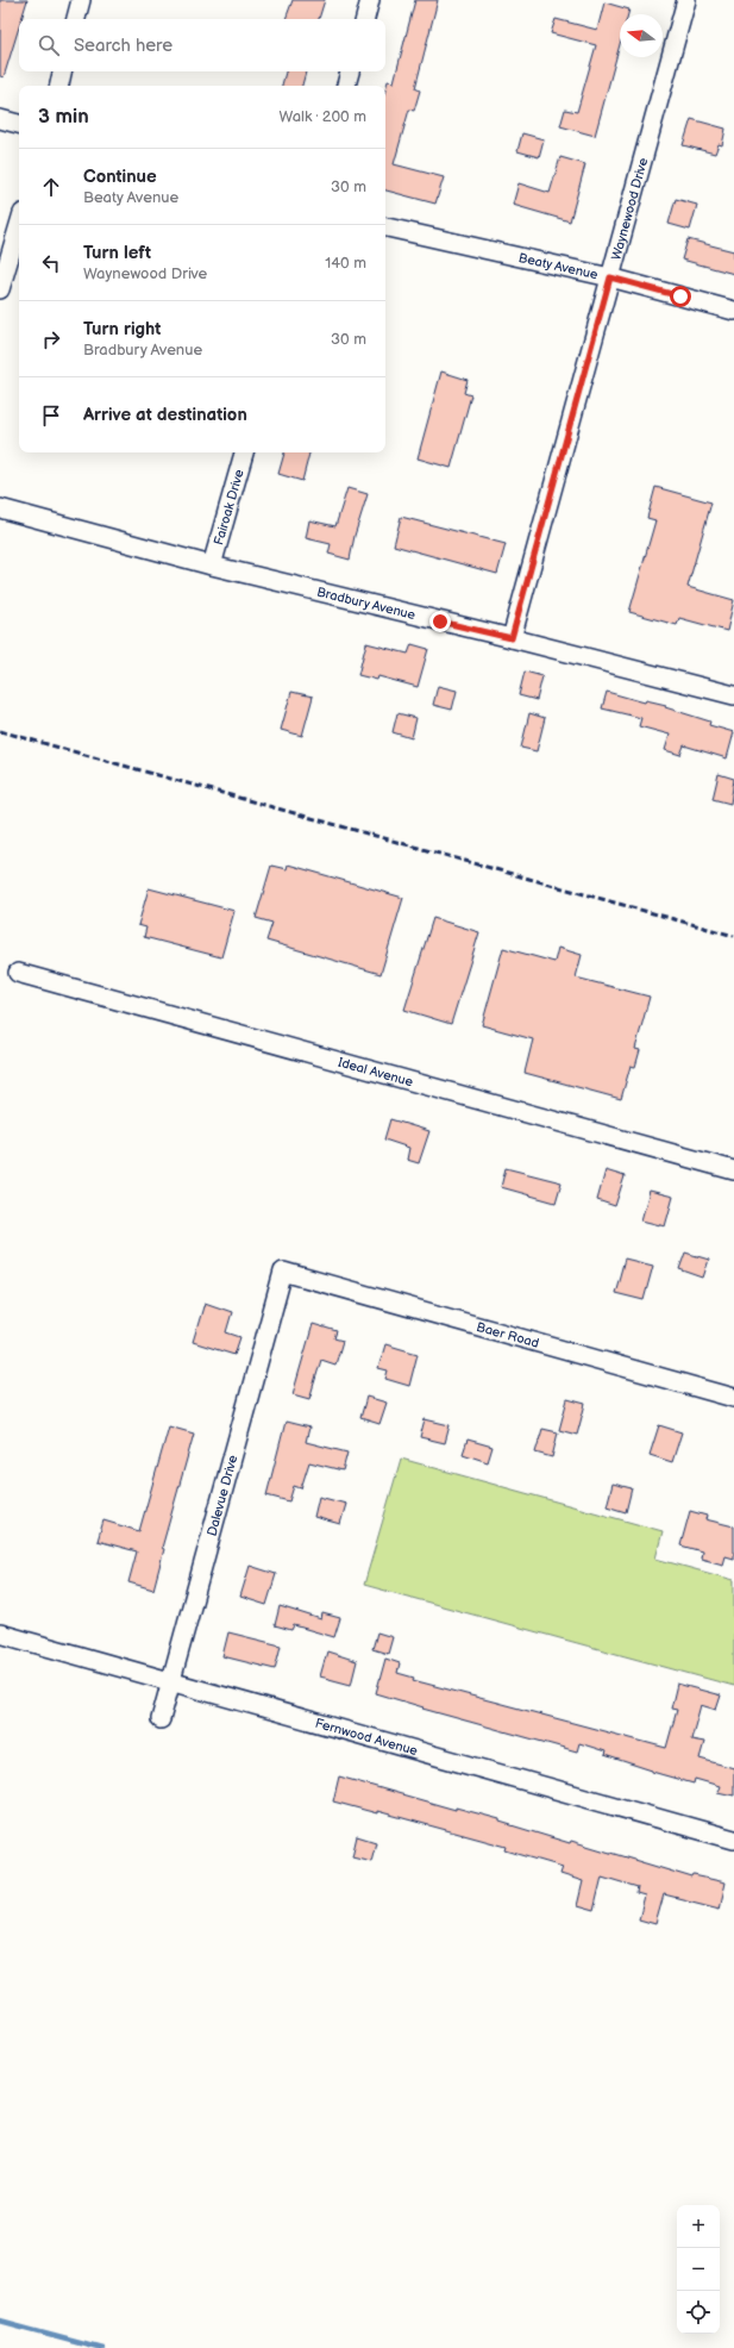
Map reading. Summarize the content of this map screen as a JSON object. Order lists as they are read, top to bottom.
{
  "streets": {
    "street": [
      "Waynewood Drive",
      "Beaty Avenue",
      "Fairoak Drive",
      "Bradbury Avenue",
      "Ideal Avenue",
      "Baer Road",
      "Dalevue Drive",
      "Fernwood Avenue"
    ]
  },
  "crossings": [
    ["Waynewood Drive", "Beaty Avenue"],
    ["Waynewood Drive", "Bradbury Avenue"],
    ["Fairoak Drive", "Bradbury Avenue"],
    ["Baer Road", "Dalevue Drive"],
    ["Dalevue Drive", "Fernwood Avenue"]
  ],
  "north": "left",
  "page": {
    "search": "Search here",
    "heading": ["3 min", "Walk · 200 m"],
    "list": [
      ["Continue", "Beaty Avenue", "30 m"],
      ["Turn left", "Waynewood Drive", "140 m"],
      ["Turn right", "Bradbury Avenue", "30 m"],
      "Arrive at destination"
    ],
    "map_buttons": ["+", "−"]
  }
}
